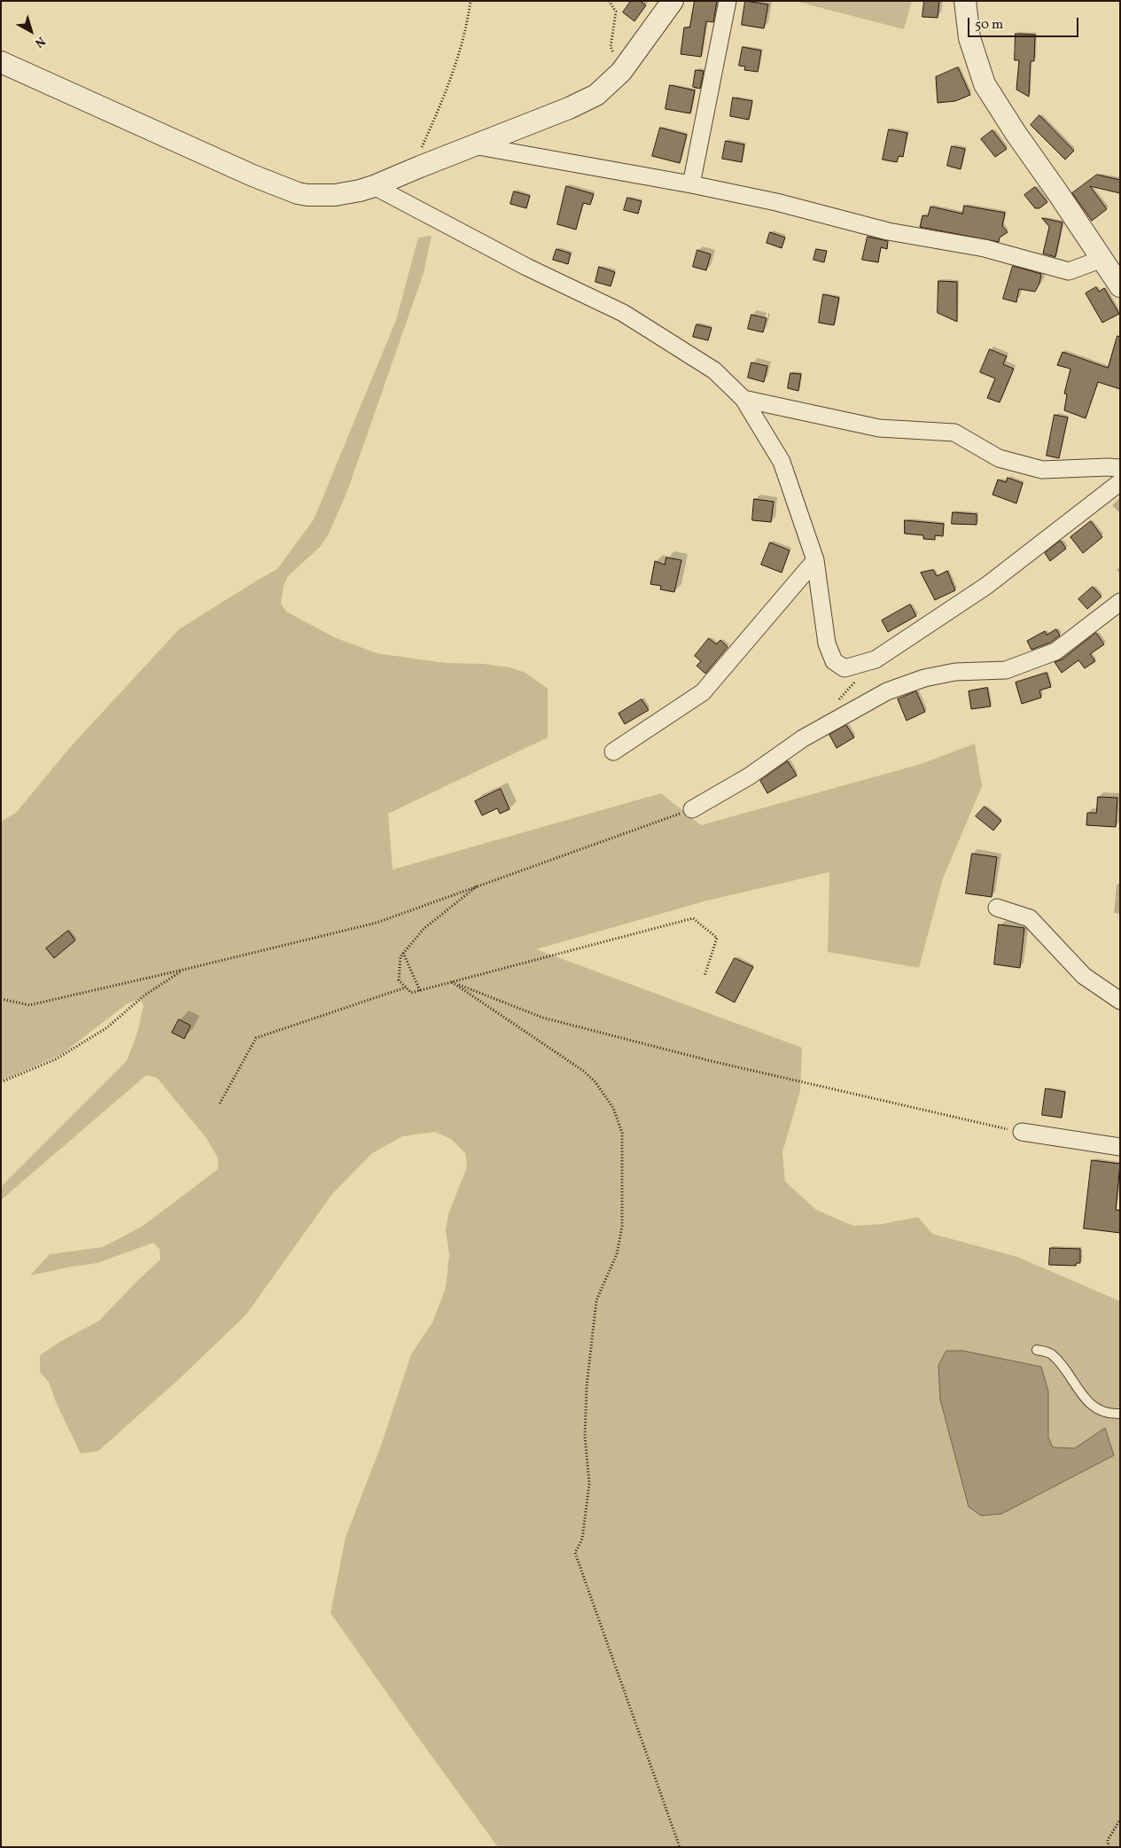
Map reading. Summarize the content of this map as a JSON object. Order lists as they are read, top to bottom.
{
  "scale_bar": "50 m",
  "north": "bottom right"
}
